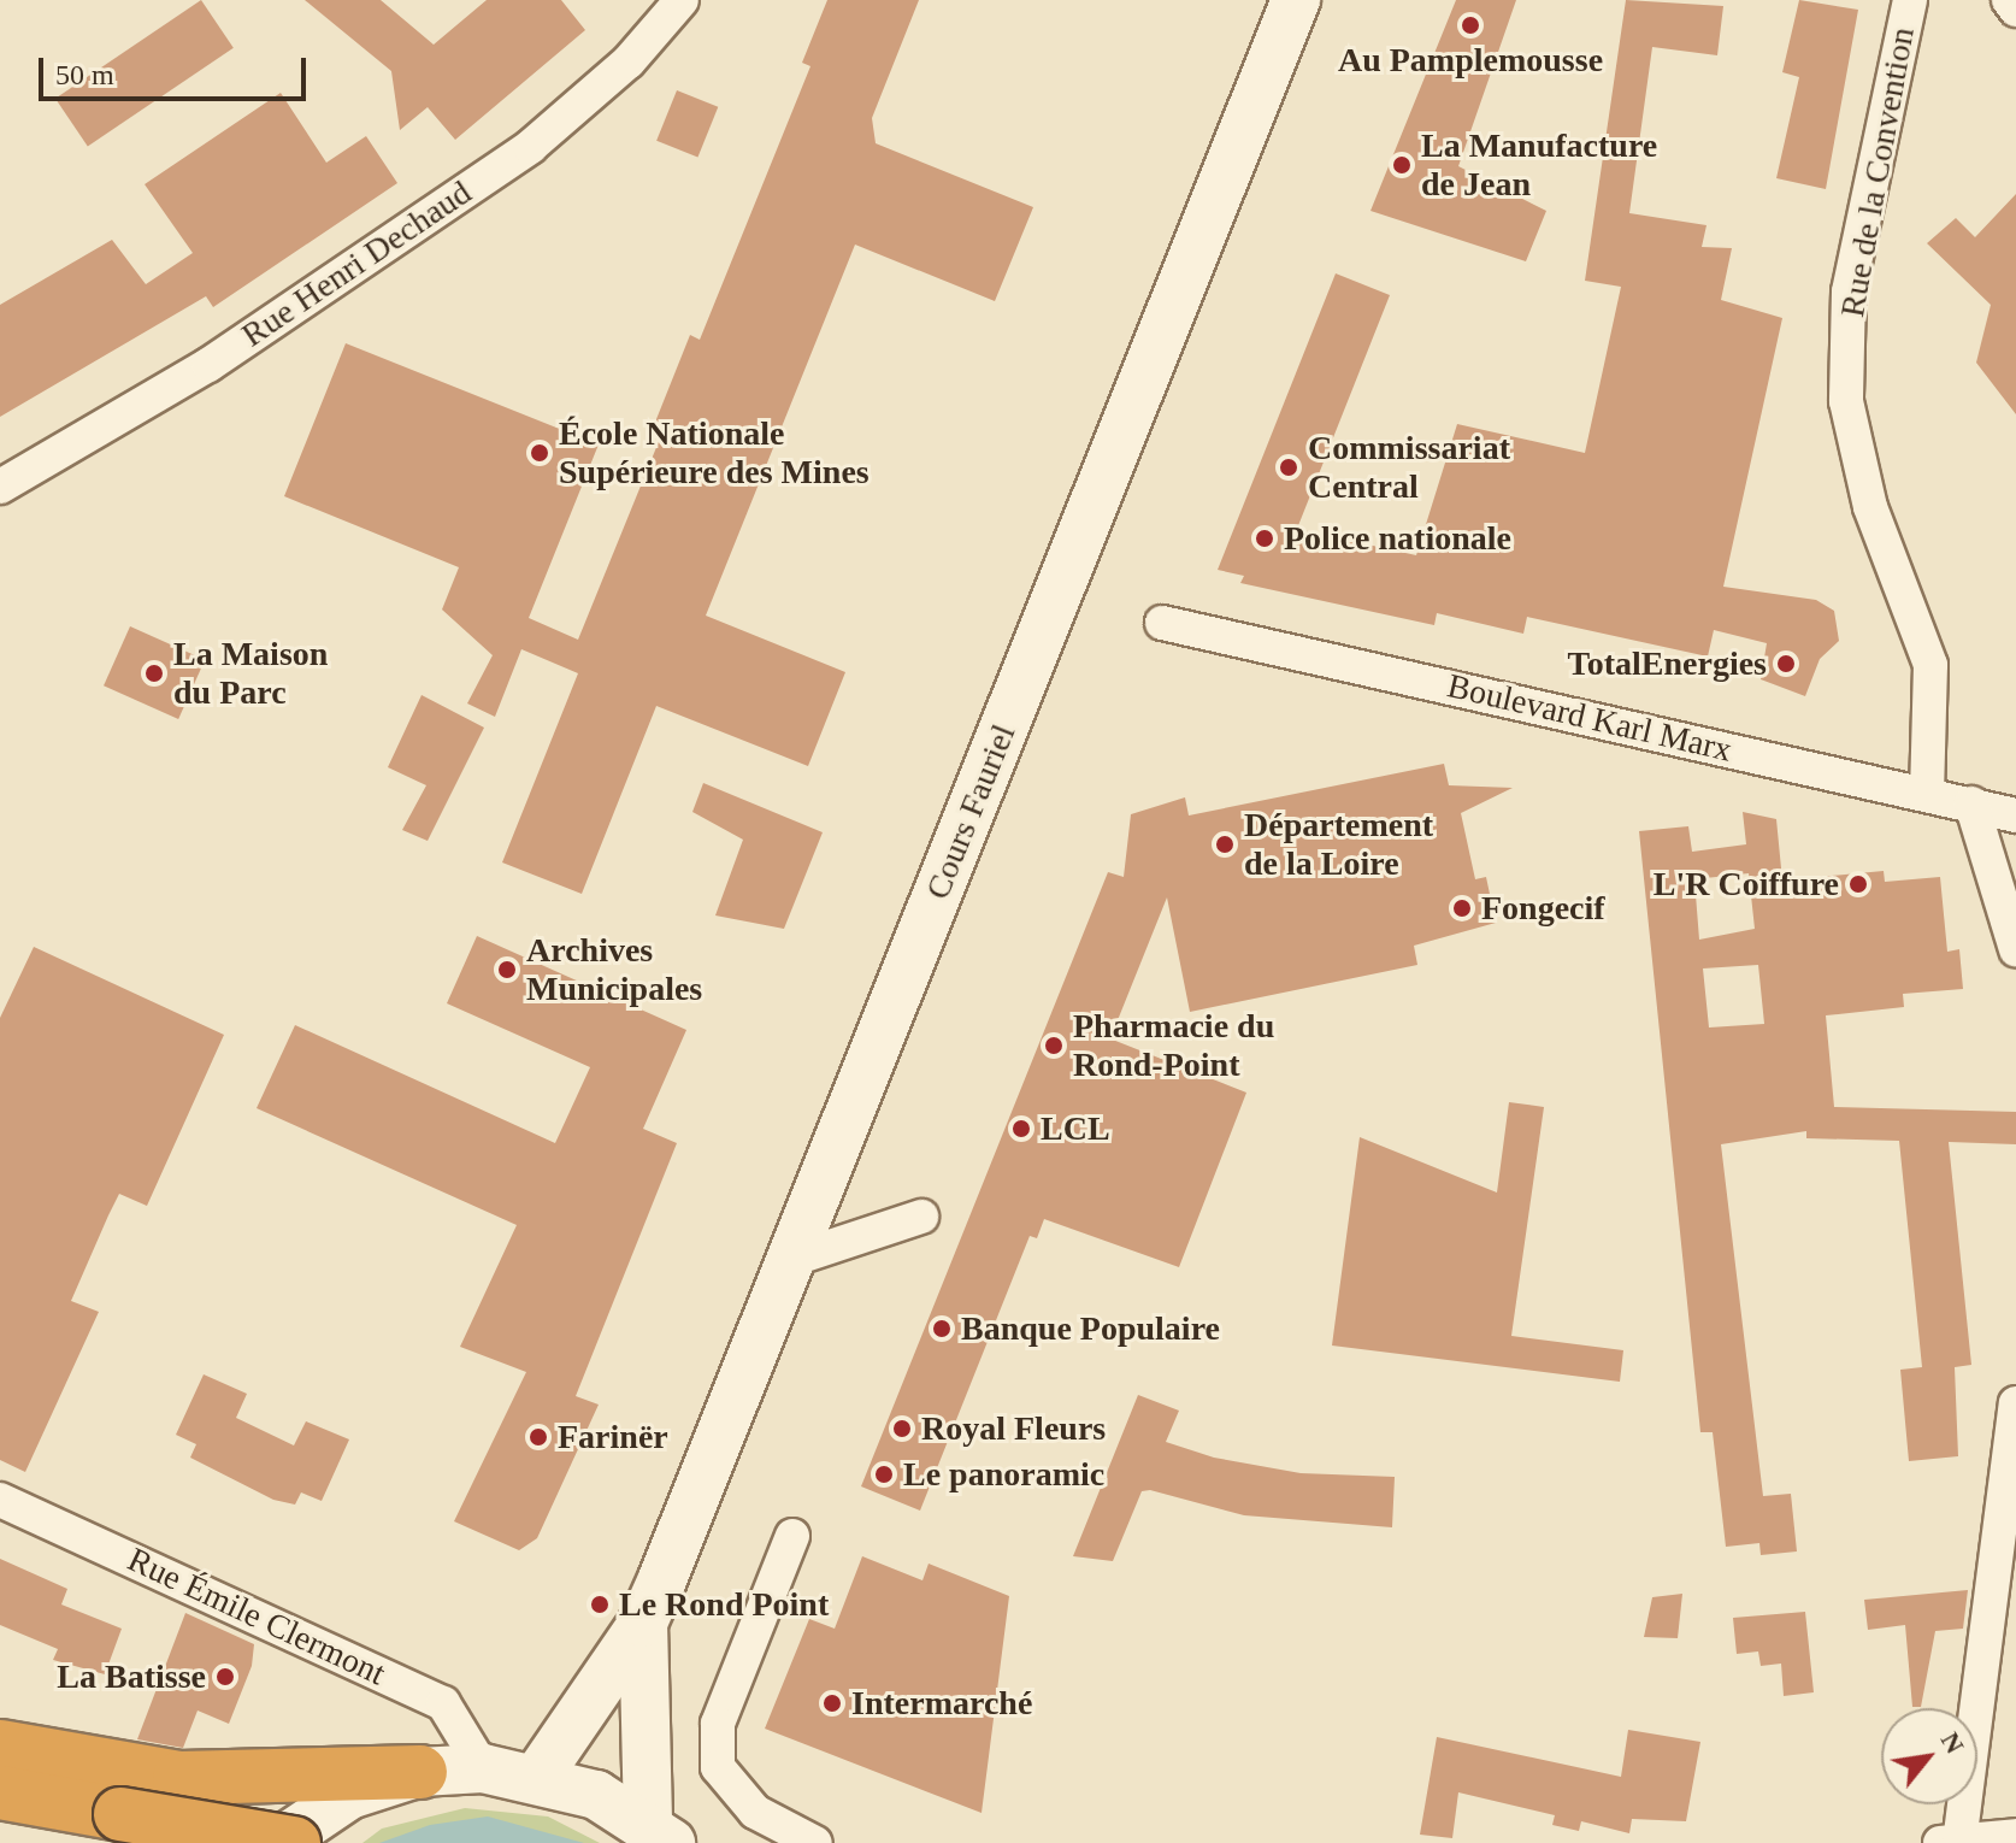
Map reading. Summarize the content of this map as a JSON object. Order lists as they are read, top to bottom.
{
  "streets": {
    "main road": ["Cours Fauriel"],
    "street": [
      "Rue de la Convention",
      "Rue Henri Dechaud",
      "Boulevard Karl Marx",
      "Rue Émile Clermont"
    ]
  },
  "crossings": [
    ["Rue de la Convention", "Boulevard Karl Marx"]
  ],
  "places": [
    "Au Pamplemousse",
    "La Manufacture de Jean",
    "École Nationale Supérieure des Mines",
    "Commissariat Central",
    "Police nationale",
    "TotalEnergies",
    "La Maison du Parc",
    "Département de la Loire",
    "L'R Coiffure",
    "Fongecif",
    "Archives Municipales",
    "Pharmacie du Rond-Point",
    "LCL",
    "Banque Populaire",
    "Royal Fleurs",
    "Farinër",
    "Le panoramic",
    "Le Rond Point",
    "La Batisse",
    "Intermarché"
  ],
  "scale_bar": "50 m",
  "north": "top right"
}
